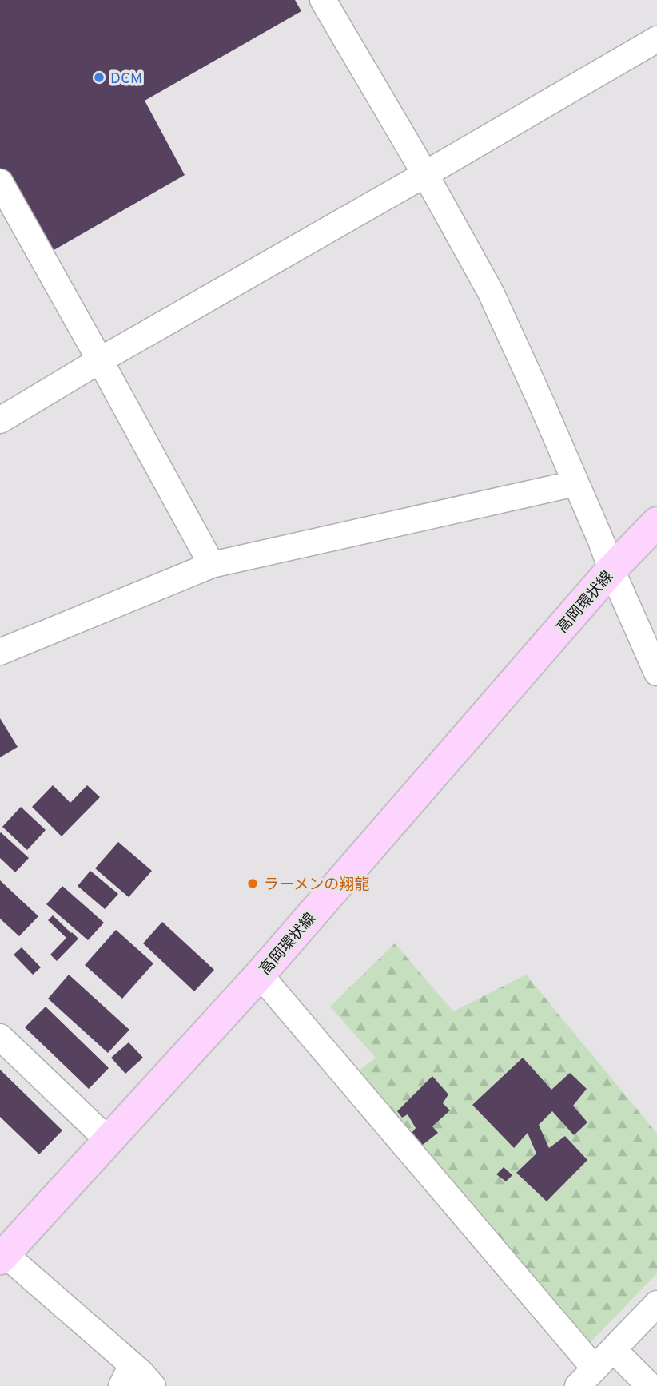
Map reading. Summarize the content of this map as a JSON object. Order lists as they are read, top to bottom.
{
  "streets": {
    "main road": ["高岡環状線"]
  },
  "places": ["DCM", "ラーメンの翔龍"]
}
